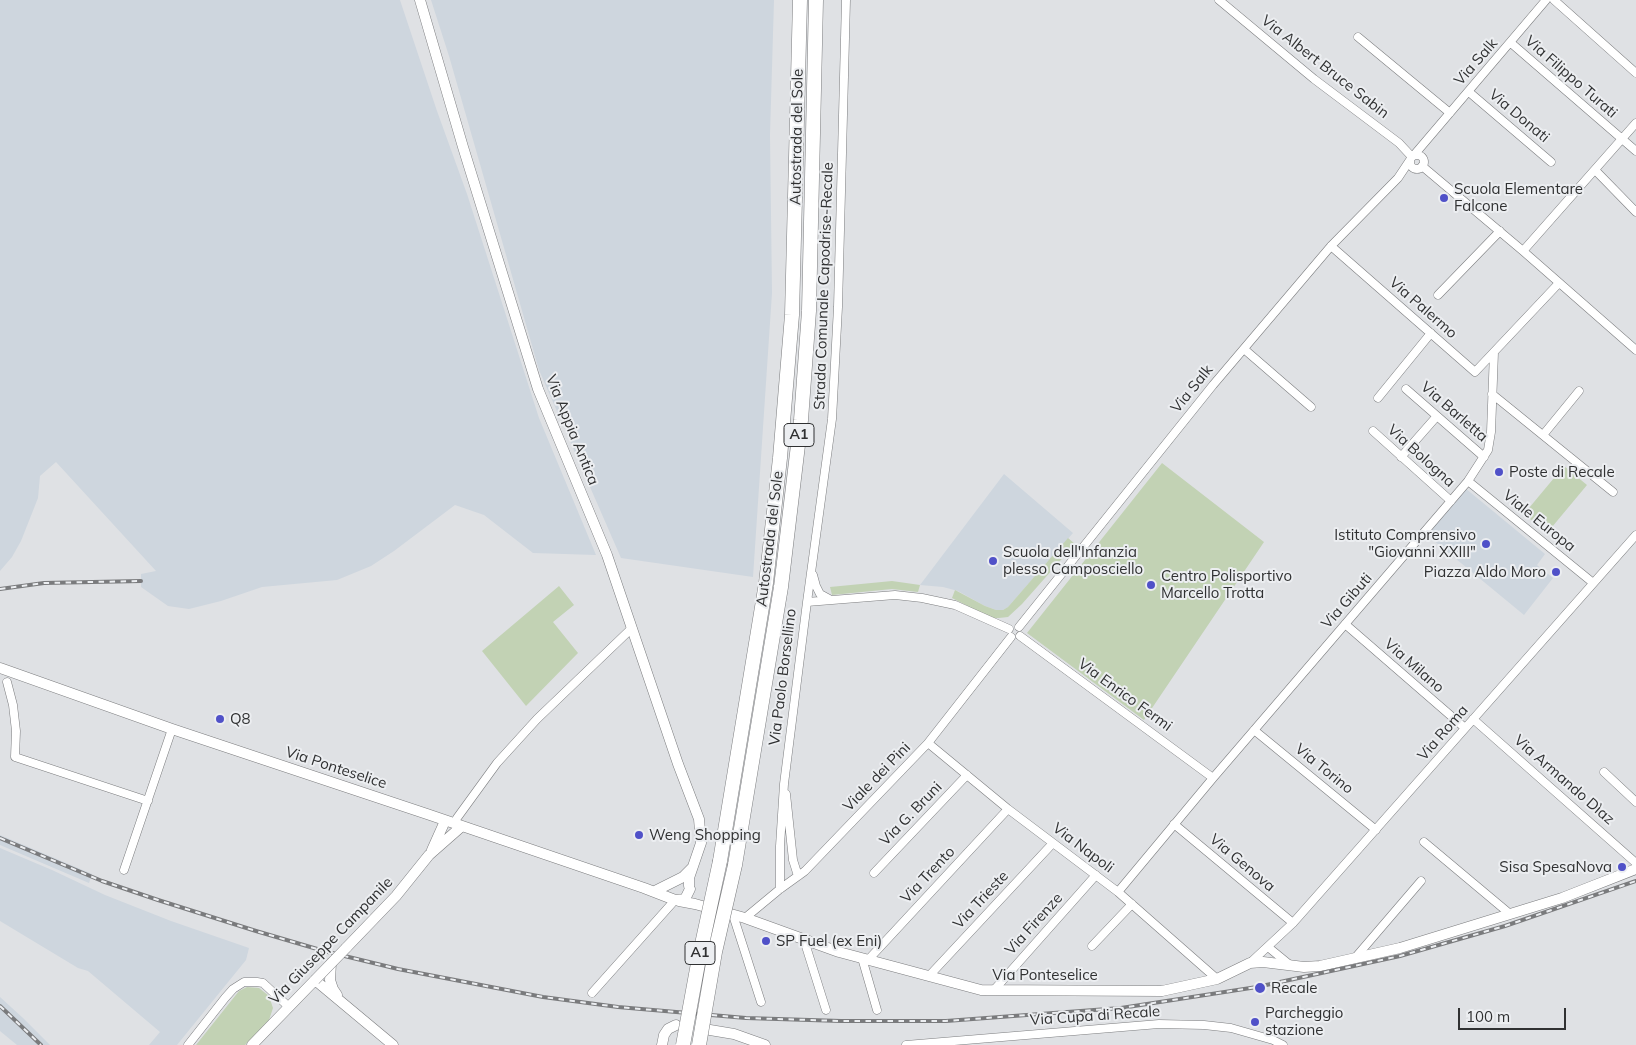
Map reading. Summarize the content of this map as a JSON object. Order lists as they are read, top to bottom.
{
  "streets": {
    "highway": ["Autostrada del Sole", "A1"],
    "street": [
      "Via Salk",
      "Via Albert Bruce Sabin",
      "Via Filippo Turati",
      "Via Donati",
      "Strada Comunale Capodrise-Recale",
      "Via Palermo",
      "Via Barletta",
      "Via Appia Antica",
      "Via Bologna",
      "Viale Europa",
      "Via Gibuti",
      "Via Milano",
      "Via Paolo Borsellino",
      "Via Enrico Fermi",
      "Via Roma",
      "Via Ponteselice",
      "Via Torino",
      "Viale dei Pini",
      "Via Armando Dìaz",
      "Via G. Bruni",
      "Via Napoli",
      "Via Genova",
      "Via Trento",
      "Via Trieste",
      "Via Firenze",
      "Via Giuseppe Campanile",
      "Via Cupa di Recale"
    ]
  },
  "crossings": [
    ["Via Salk", "Via Albert Bruce Sabin"],
    ["Via Salk", "Via Filippo Turati"],
    ["Via Salk", "Via Donati"],
    ["Via Salk", "Via Palermo"],
    ["Via Salk", "Via Paolo Borsellino"],
    ["Via Salk", "Via Enrico Fermi"],
    ["Via Salk", "Viale dei Pini"],
    ["Strada Comunale Capodrise-Recale", "Via Paolo Borsellino"],
    ["Via Palermo", "Via Gibuti"],
    ["Via Barletta", "Via Gibuti"],
    ["Via Appia Antica", "Via Ponteselice"],
    ["Via Bologna", "Via Gibuti"],
    ["Viale Europa", "Via Gibuti"],
    ["Viale Europa", "Via Roma"],
    ["Via Gibuti", "Via Milano"],
    ["Via Gibuti", "Via Enrico Fermi"],
    ["Via Gibuti", "Via Torino"],
    ["Via Gibuti", "Via Napoli"],
    ["Via Gibuti", "Via Genova"],
    ["Via Milano", "Via Roma"],
    ["Via Paolo Borsellino", "Via Enrico Fermi"],
    ["Via Paolo Borsellino", "Viale dei Pini"],
    ["Via Enrico Fermi", "Viale dei Pini"],
    ["Via Roma", "Via Ponteselice"],
    ["Via Roma", "Via Torino"],
    ["Via Roma", "Via Armando Dìaz"],
    ["Via Roma", "Via Genova"],
    ["Via Ponteselice", "Viale dei Pini"],
    ["Via Ponteselice", "Via Napoli"],
    ["Via Ponteselice", "Via Trento"],
    ["Via Ponteselice", "Via Trieste"],
    ["Via Ponteselice", "Via Firenze"],
    ["Via Ponteselice", "Via Giuseppe Campanile"],
    ["Viale dei Pini", "Via Napoli"],
    ["Via G. Bruni", "Via Napoli"],
    ["Via Napoli", "Via Trento"],
    ["Via Napoli", "Via Trieste"],
    ["Via Napoli", "Via Firenze"]
  ],
  "places": [
    "Scuola Elementare Falcone",
    "Poste di Recale",
    "Istituto Comprensivo \"Giovanni XXIII\"",
    "Scuola dell'Infanzia plesso Camposciello",
    "Piazza Aldo Moro",
    "Centro Polisportivo Marcello Trotta",
    "Q8",
    "Weng Shopping",
    "Sisa SpesaNova",
    "SP Fuel (ex Eni)",
    "Recale",
    "Parcheggio stazione"
  ],
  "scale_bar": "100 m"
}
